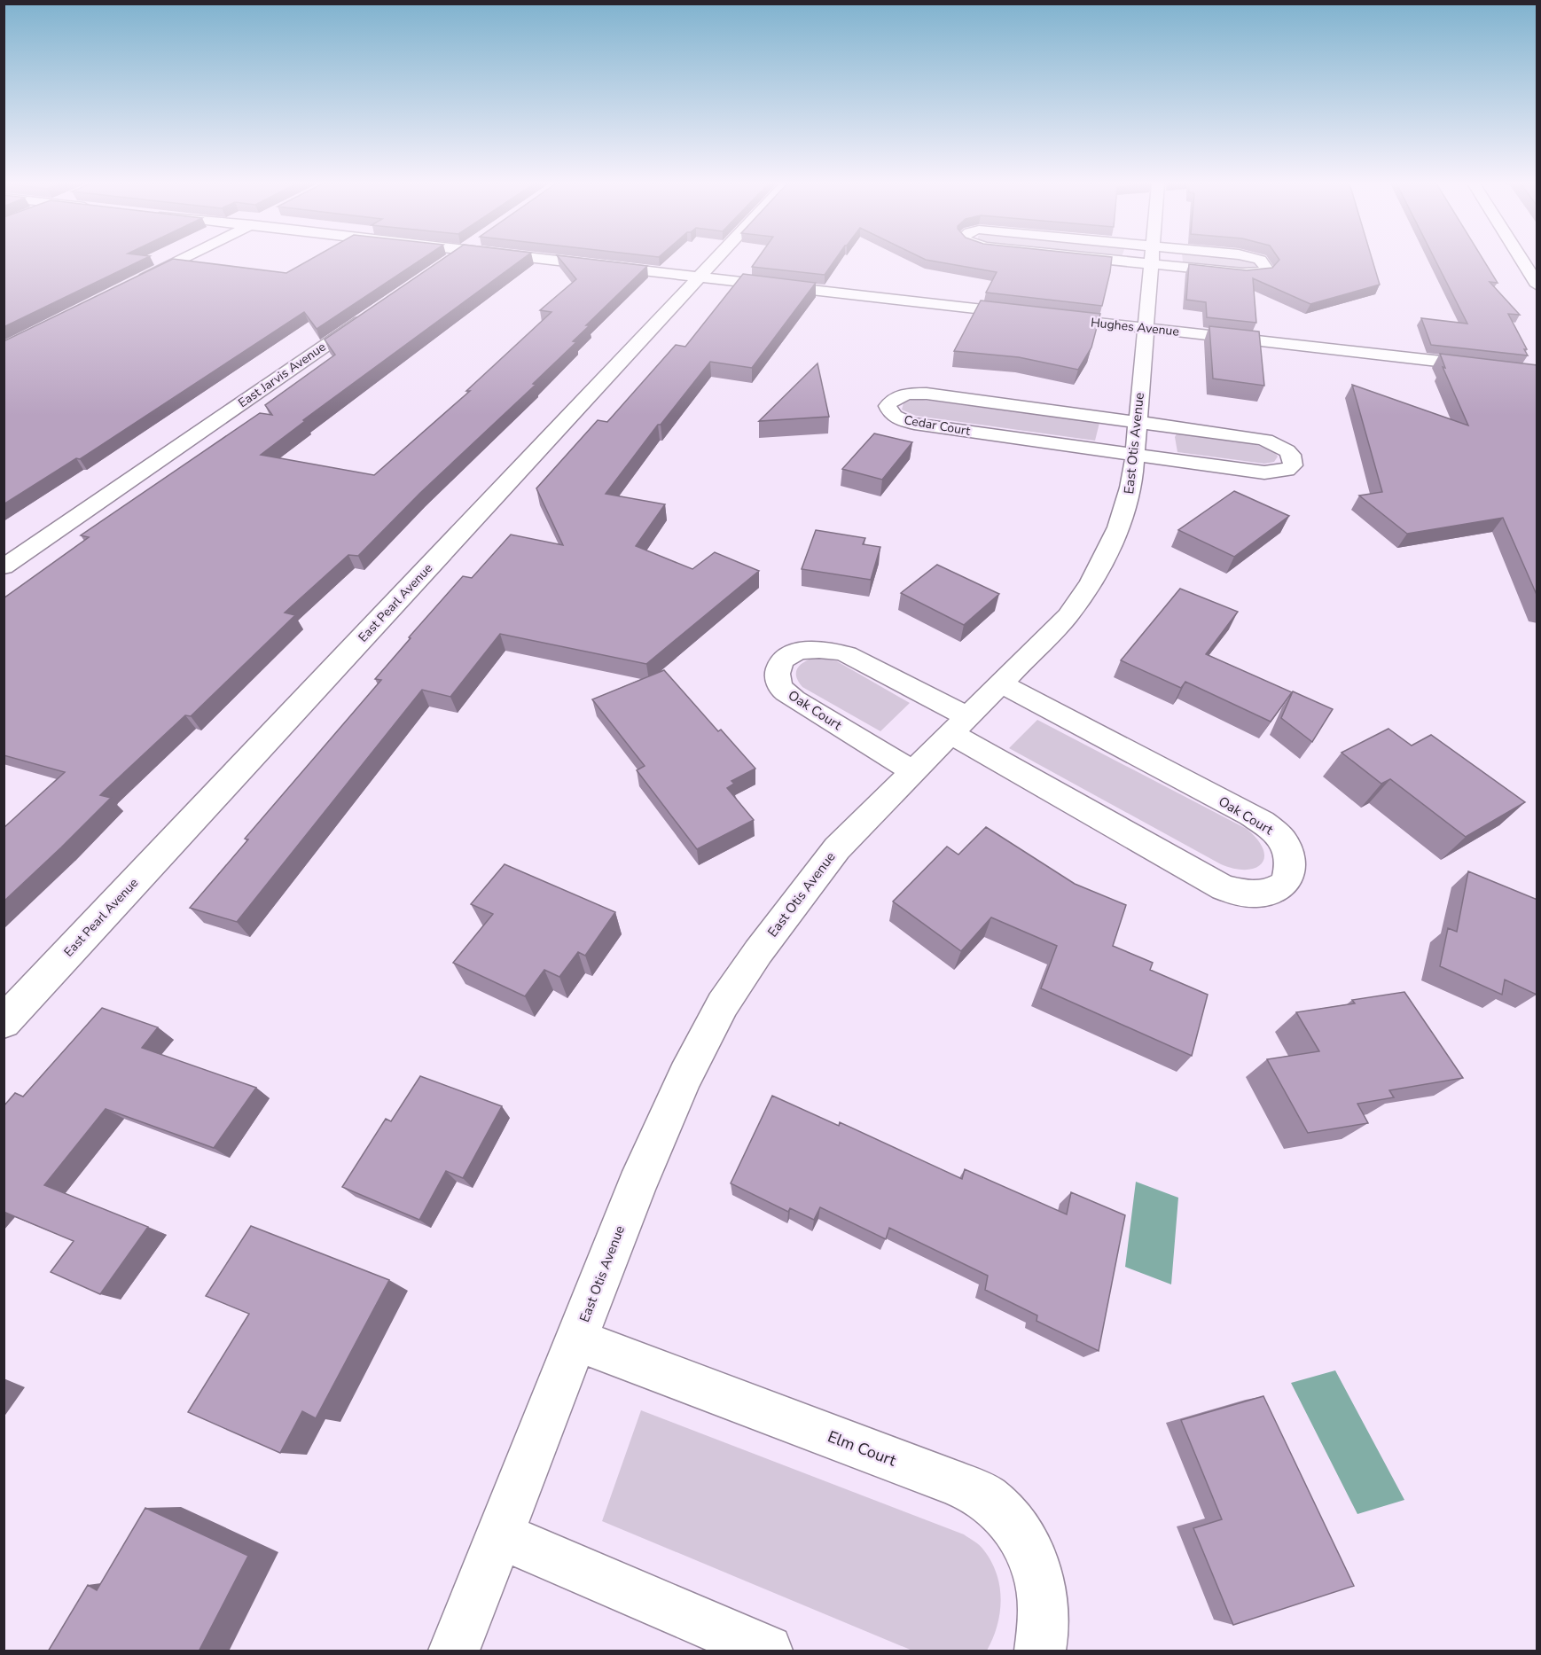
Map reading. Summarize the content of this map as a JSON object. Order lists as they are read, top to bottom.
{
  "streets": {
    "street": [
      "Hughes Avenue",
      "East Jarvis Avenue",
      "Cedar Court",
      "East Otis Avenue",
      "East Pearl Avenue",
      "Oak Court",
      "Elm Court"
    ]
  },
  "crossings": [
    ["Hughes Avenue", "East Otis Avenue"],
    ["Cedar Court", "East Otis Avenue"],
    ["East Otis Avenue", "Oak Court"],
    ["East Otis Avenue", "Elm Court"]
  ]
}
